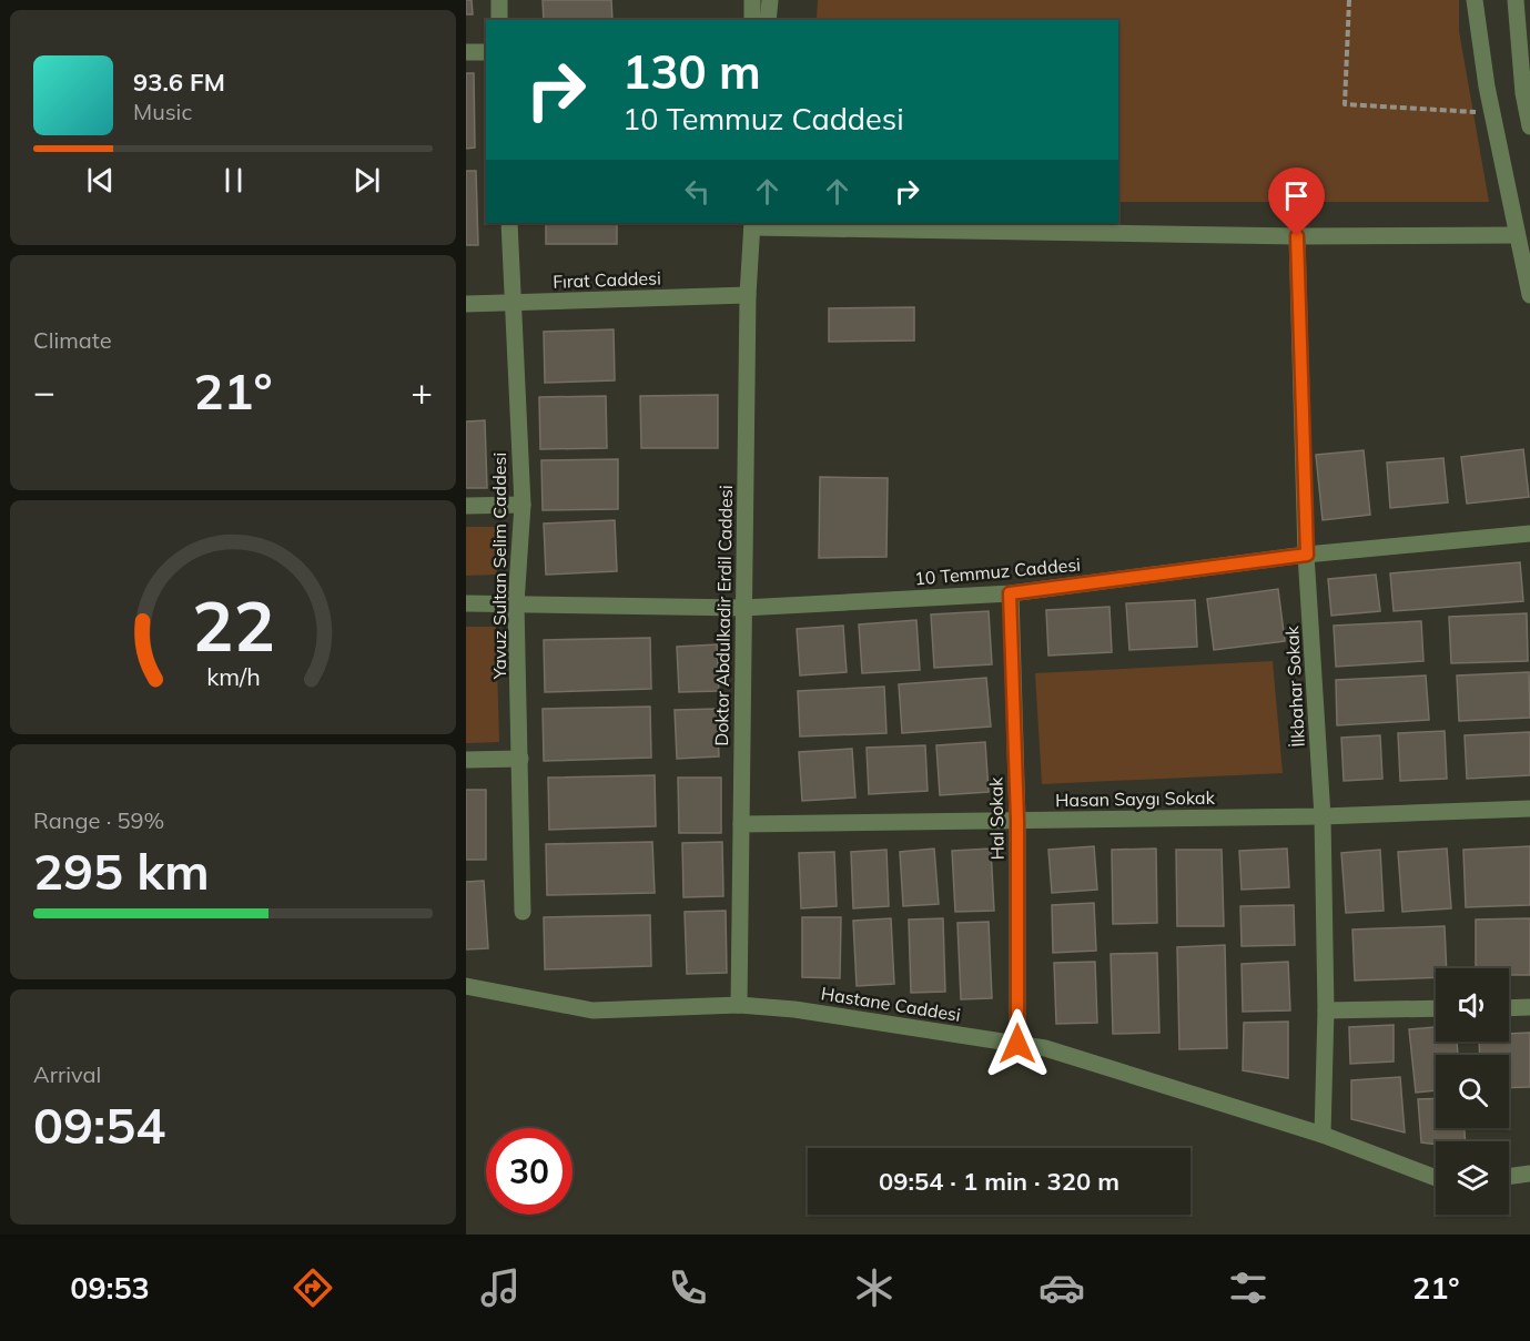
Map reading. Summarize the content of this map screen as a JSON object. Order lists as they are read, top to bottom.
{
  "streets": {
    "street": [
      "Fırat Caddesi",
      "Yavuz Sultan Selim Caddesi",
      "10 Temmuz Caddesi",
      "Doktor Abdulkadir Erdil Caddesi",
      "İlkbahar Sokak",
      "Hasan Saygı Sokak",
      "Hal Sokak",
      "Hastane Caddesi"
    ]
  },
  "crossings": [
    ["Fırat Caddesi", "Yavuz Sultan Selim Caddesi"],
    ["Fırat Caddesi", "Doktor Abdulkadir Erdil Caddesi"],
    ["Yavuz Sultan Selim Caddesi", "10 Temmuz Caddesi"],
    ["10 Temmuz Caddesi", "Doktor Abdulkadir Erdil Caddesi"],
    ["10 Temmuz Caddesi", "İlkbahar Sokak"],
    ["10 Temmuz Caddesi", "Hal Sokak"],
    ["Doktor Abdulkadir Erdil Caddesi", "Hasan Saygı Sokak"],
    ["Doktor Abdulkadir Erdil Caddesi", "Hastane Caddesi"],
    ["İlkbahar Sokak", "Hasan Saygı Sokak"],
    ["İlkbahar Sokak", "Hastane Caddesi"],
    ["Hasan Saygı Sokak", "Hal Sokak"],
    ["Hal Sokak", "Hastane Caddesi"]
  ],
  "page": {
    "turn": ["130 m", "10 Temmuz Caddesi"],
    "song": ["93.6 FM", "Music"],
    "tile": [
      "Climate",
      ["Range · 59%", "295 km"],
      ["Arrival", "09:54"]
    ],
    "heat": ["−", "21°", "+"],
    "limit": "30",
    "trip": "09:54 · 1 min · 320 m",
    "tabs": ["09:53", "21°"],
    "gauge": ["22", "km/h"]
  }
}
